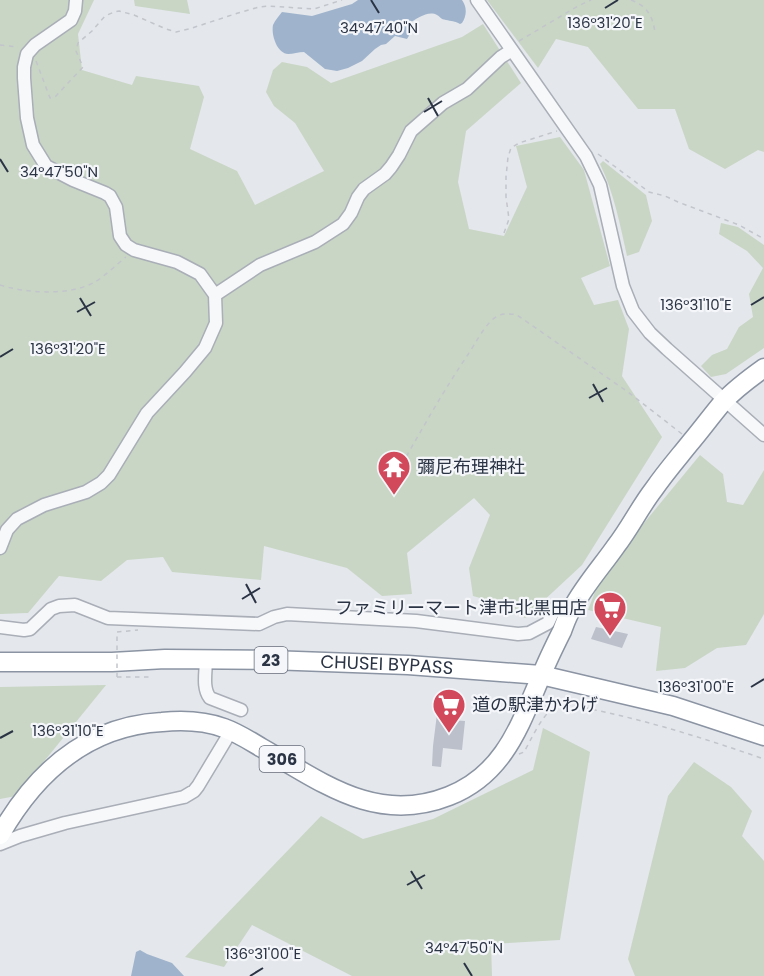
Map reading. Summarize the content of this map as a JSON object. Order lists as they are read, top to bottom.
{
  "streets": {
    "highway": ["23", "CHUSEI BYPASS", "306"]
  },
  "crossings": [
    ["CHUSEI BYPASS", "306"]
  ],
  "places": {
    "temple": ["彌尼布理神社"],
    "supermarket": ["ファミリーマート津市北黒田店", "道の駅津かわげ"]
  },
  "coordinates": [
    "136°31'20\"E",
    "34°47'40\"N",
    "34°47'50\"N",
    "136°31'10\"E",
    "136°31'00\"E"
  ]
}
